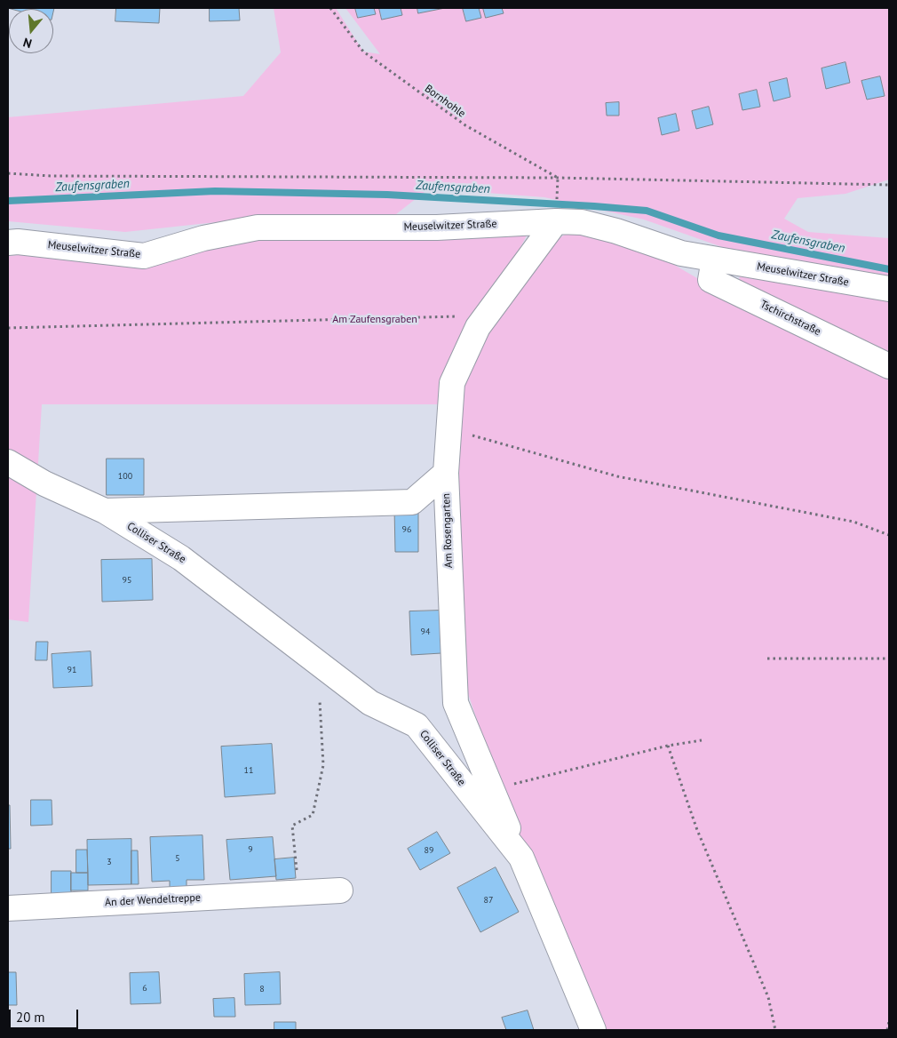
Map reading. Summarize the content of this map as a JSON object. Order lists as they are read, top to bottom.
{
  "streets": {
    "street": [
      "Meuselwitzer Straße",
      "Tschirchstraße",
      "Am Rosengarten",
      "Colliser Straße",
      "An der Wendeltreppe"
    ],
    "path": ["Bornhohle"]
  },
  "crossings": [
    ["Meuselwitzer Straße", "Tschirchstraße"],
    ["Meuselwitzer Straße", "Am Rosengarten"],
    ["Am Rosengarten", "Colliser Straße"]
  ],
  "water": ["Zaufensgraben"],
  "parks": ["Am Zaufensgraben"],
  "house_numbers": [
    "100",
    "96",
    "95",
    "94",
    "91",
    "11",
    "9",
    "89",
    "5",
    "3",
    "87",
    "6",
    "8"
  ],
  "scale_bar": "20 m",
  "north": "bottom"
}
